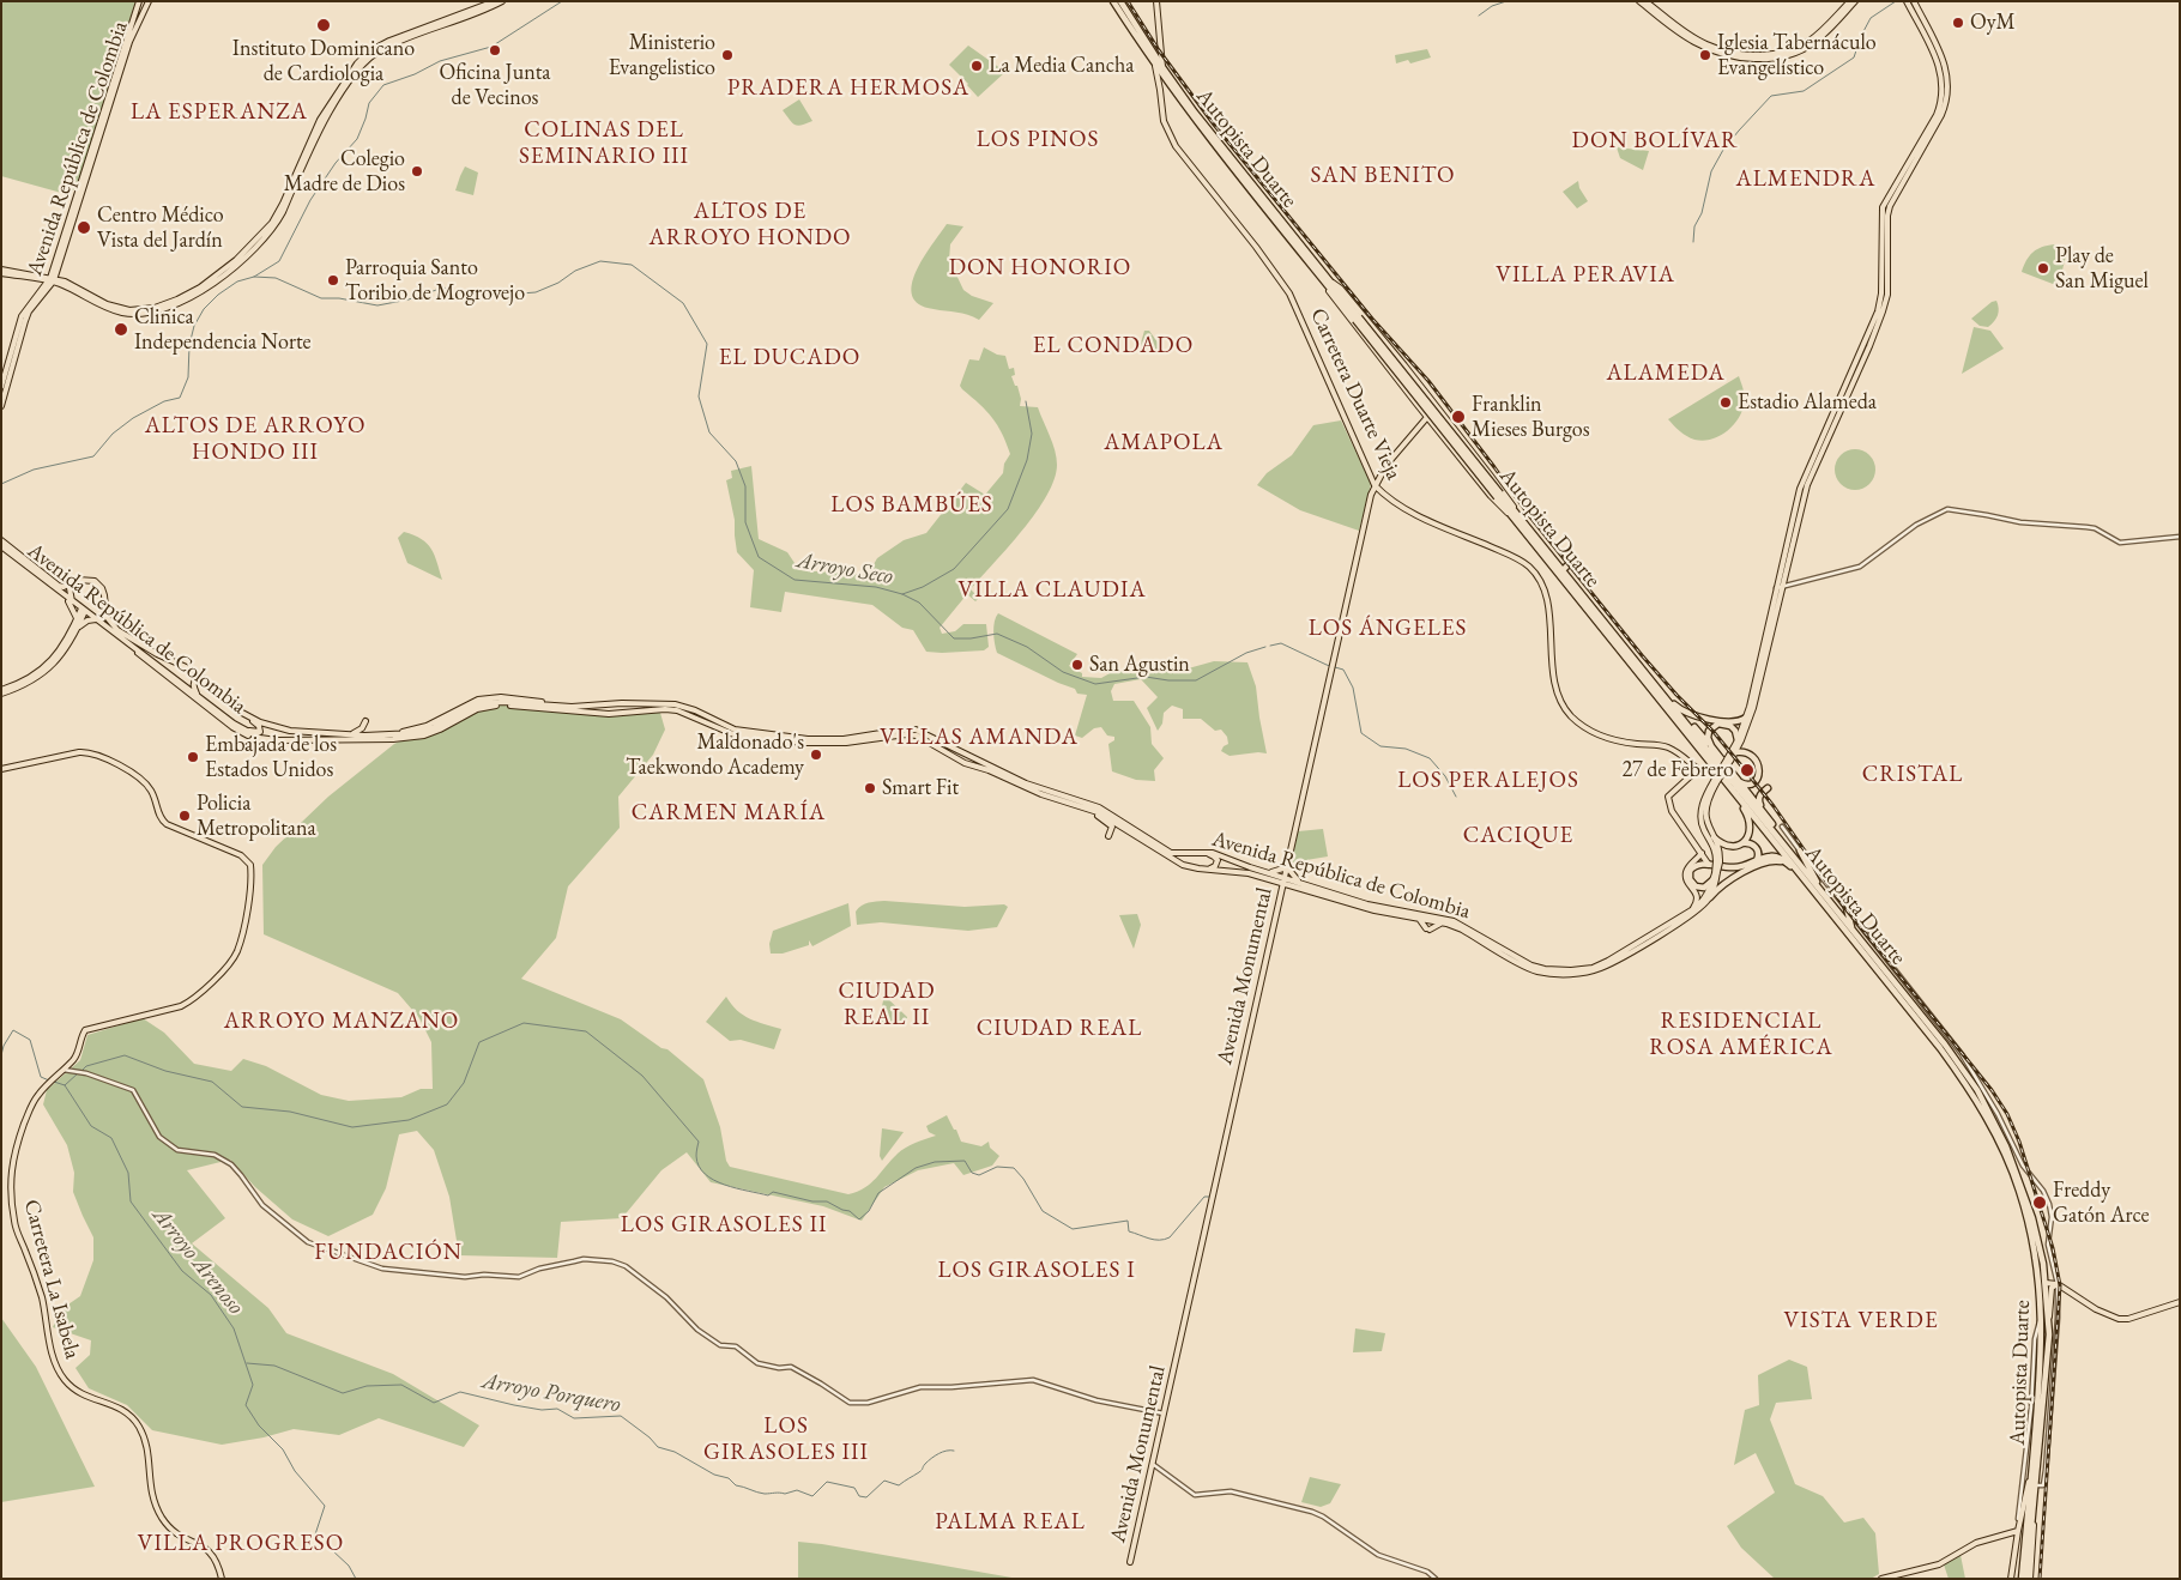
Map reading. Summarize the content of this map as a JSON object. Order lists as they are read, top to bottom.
{
  "streets": {
    "highway": ["Autopista Duarte"],
    "main road": [
      "Avenida República de Colombia",
      "Carretera Duarte Vieja",
      "Avenida Monumental",
      "Carretera La Isabela"
    ]
  },
  "crossings": [
    ["Avenida República de Colombia", "Avenida Monumental"],
    ["Autopista Duarte", "Carretera Duarte Vieja"],
    ["Autopista Duarte", "Avenida Monumental"],
    ["Carretera Duarte Vieja", "Avenida Monumental"]
  ],
  "districts": [
    "PRADERA HERMOSA",
    "LA ESPERANZA",
    "COLINAS DEL SEMINARIO III",
    "LOS PINOS",
    "DON BOLÍVAR",
    "SAN BENITO",
    "ALMENDRA",
    "ALTOS DE ARROYO HONDO",
    "DON HONORIO",
    "VILLA PERAVIA",
    "EL CONDADO",
    "EL DUCADO",
    "ALAMEDA",
    "ALTOS DE ARROYO HONDO III",
    "AMAPOLA",
    "LOS BAMBÚES",
    "VILLA CLAUDIA",
    "LOS ÁNGELES",
    "VILLAS AMANDA",
    "CRISTAL",
    "LOS PERALEJOS",
    "CARMEN MARÍA",
    "CACIQUE",
    "CIUDAD REAL II",
    "ARROYO MANZANO",
    "RESIDENCIAL ROSA AMÉRICA",
    "CIUDAD REAL",
    "LOS GIRASOLES II",
    "FUNDACIÓN",
    "LOS GIRASOLES I",
    "VISTA VERDE",
    "LOS GIRASOLES III",
    "PALMA REAL",
    "VILLA PROGRESO"
  ],
  "water": ["Arroyo Seco", "Arroyo Arenoso", "Arroyo Porquero"],
  "places": [
    "OyM",
    "Instituto Dominicano de Cardiologia",
    "Oficina Junta de Vecinos",
    "Ministerio Evangelistico",
    "Iglesia Tabernáculo Evangelístico",
    "La Media Cancha",
    "Colegio Madre de Dios",
    "Centro Médico Vista del Jardín",
    "Play de San Miguel",
    "Parroquia Santo Toribio de Mogrovejo",
    "Clinica Independencia Norte",
    "Estadio Alameda",
    "Franklin Mieses Burgos",
    "San Agustin",
    "Maldonado's Taekwondo Academy",
    "Embajada de los Estados Unidos",
    "27 de Febrero",
    "Smart Fit",
    "Policia Metropolitana",
    "Freddy Gatón Arce"
  ]
}
